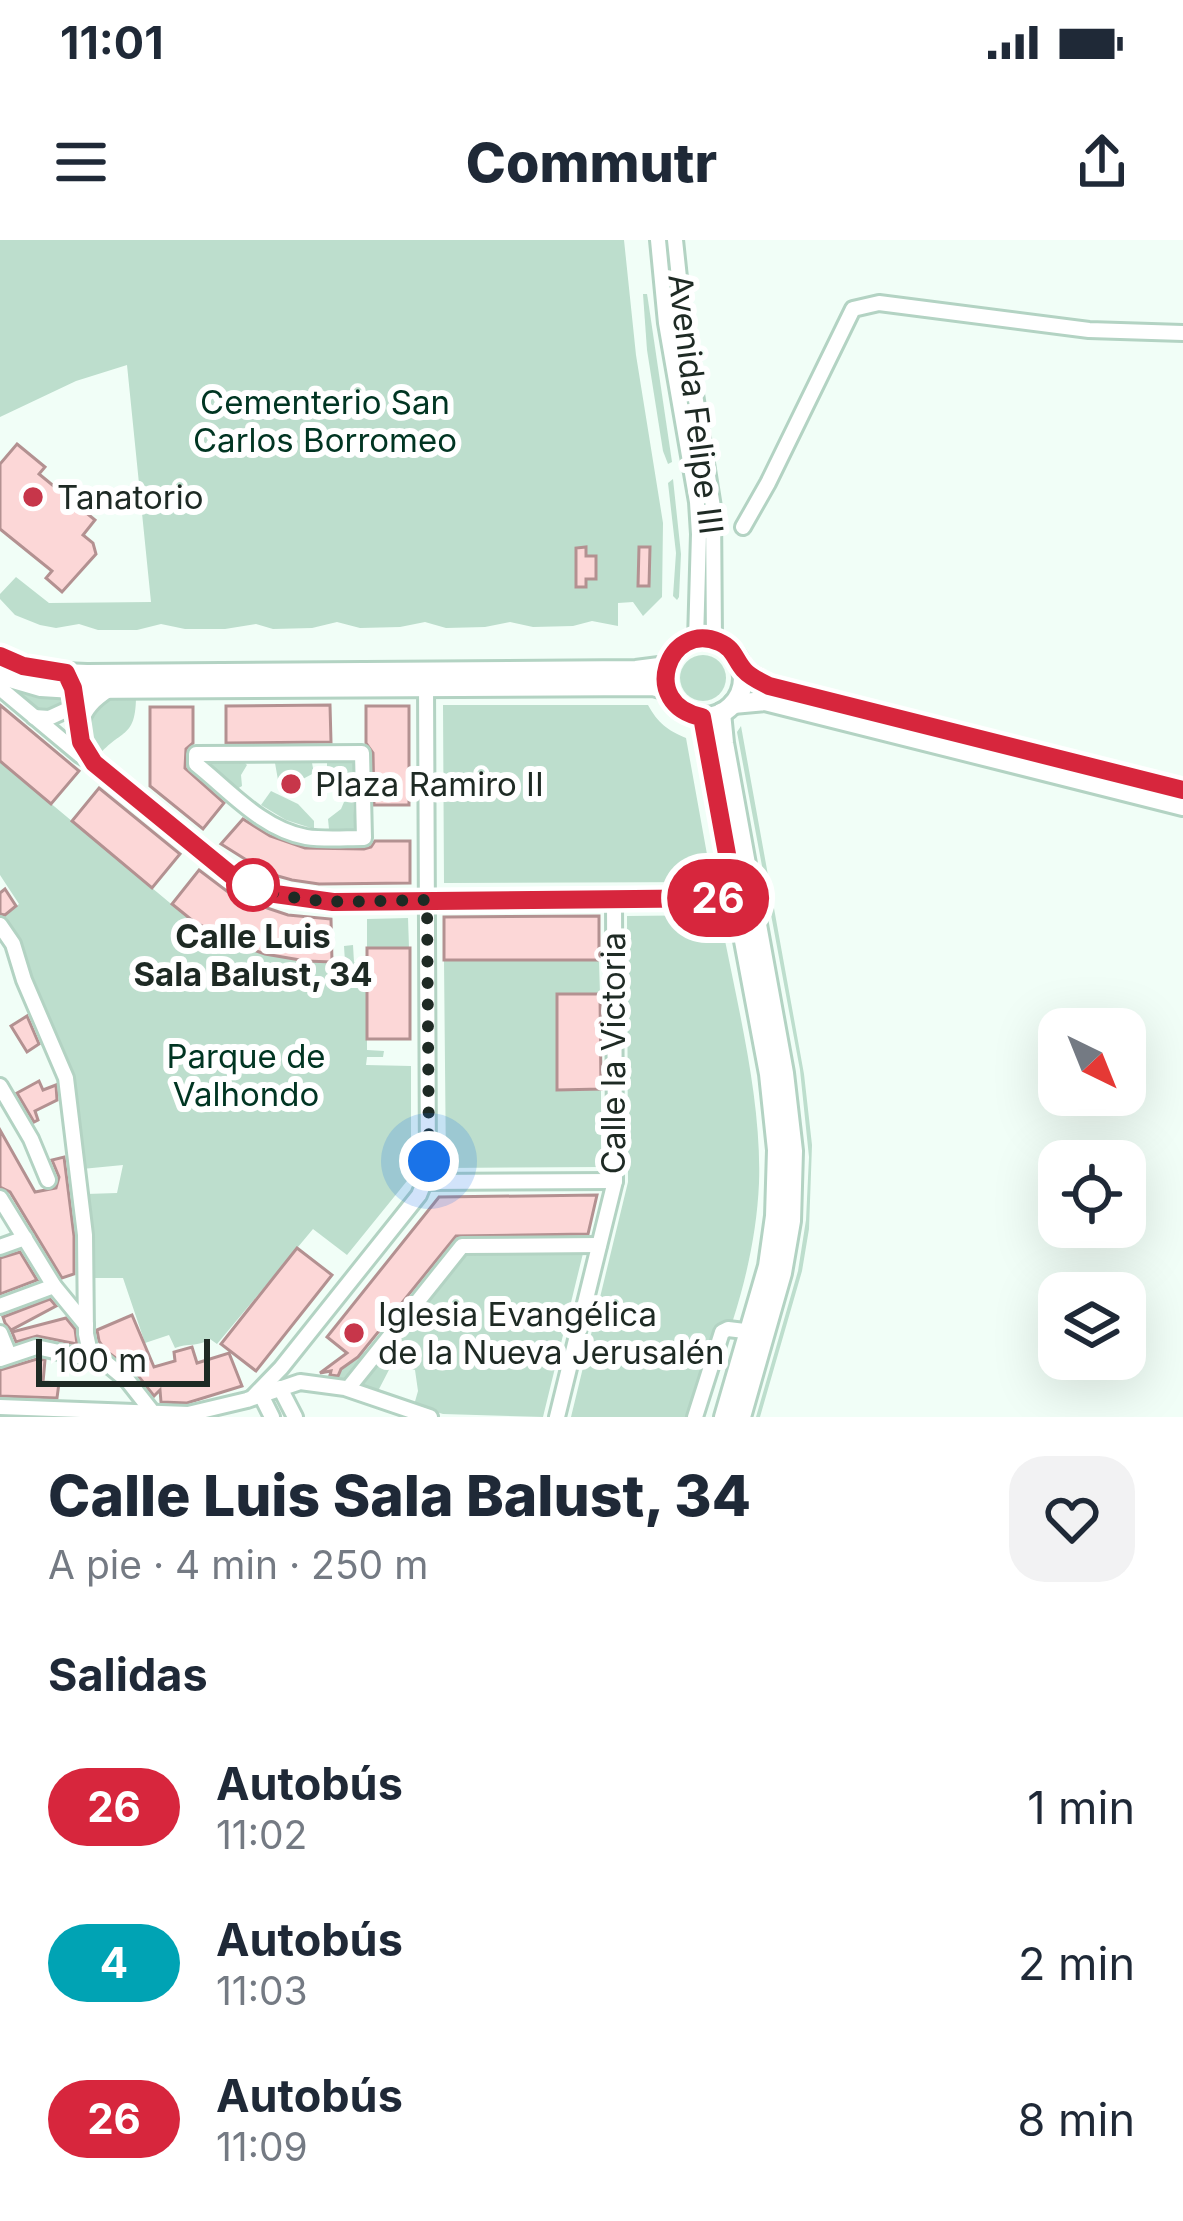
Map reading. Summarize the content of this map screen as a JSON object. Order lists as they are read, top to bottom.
{
  "streets": {
    "street": ["Avenida Felipe III", "Calle la Victoria"]
  },
  "parks": ["Cementerio San Carlos Borromeo", "Parque de Valhondo"],
  "places": [
    "Tanatorio",
    "Plaza Ramiro II",
    "Calle Luis Sala Balust, 34",
    "Iglesia Evangélica de la Nueva Jerusalén"
  ],
  "lines": ["bus line 26"],
  "scale_bar": "100 m",
  "north": "bottom right",
  "page": {
    "status": "11:01",
    "header": "Commutr",
    "on_map": "26",
    "scale": "100 m",
    "heading": [
      ["Calle Luis Sala Balust, 34", "A pie · 4 min · 250 m"],
      "Salidas"
    ],
    "list": [
      {
        "mark": "26",
        "name": "Autobús",
        "note": "11:02",
        "value": "1 min"
      },
      {
        "mark": "4",
        "name": "Autobús",
        "note": "11:03",
        "value": "2 min"
      },
      {
        "mark": "26",
        "name": "Autobús",
        "note": "11:09",
        "value": "8 min"
      }
    ]
  }
}
